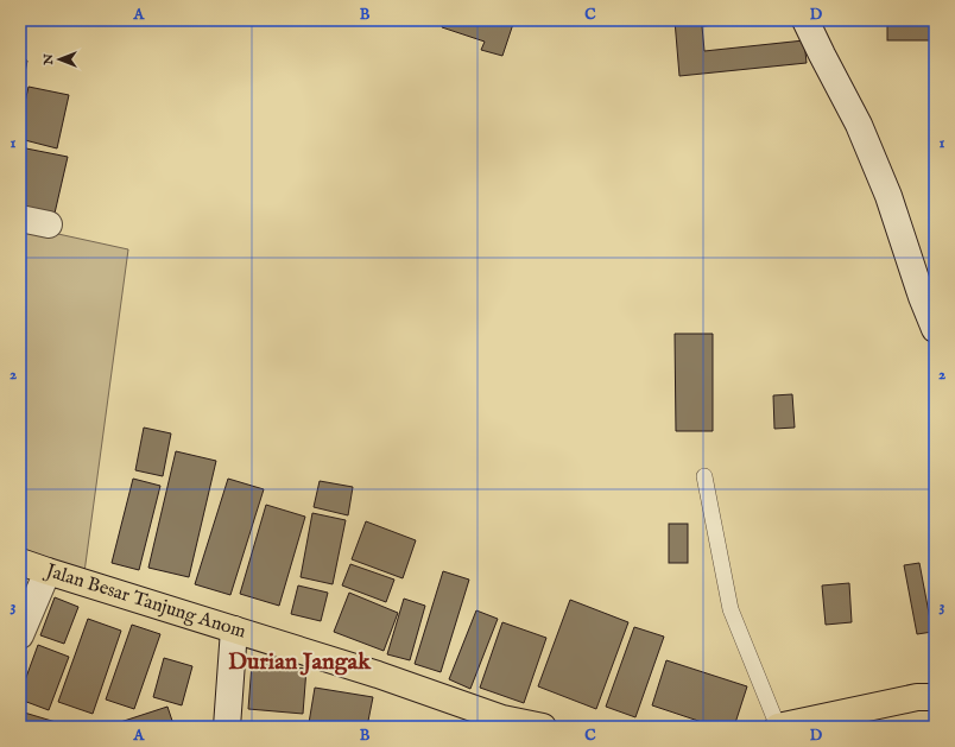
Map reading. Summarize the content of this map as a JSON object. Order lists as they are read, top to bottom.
{
  "streets": {
    "main road": ["Jalan Besar Tanjung Anom"]
  },
  "districts": ["Durian Jangak"],
  "north": "left",
  "grid": {
    "columns": [
      "A",
      "B",
      "C",
      "D"
    ],
    "rows": ["1", "2", "3"]
  }
}
